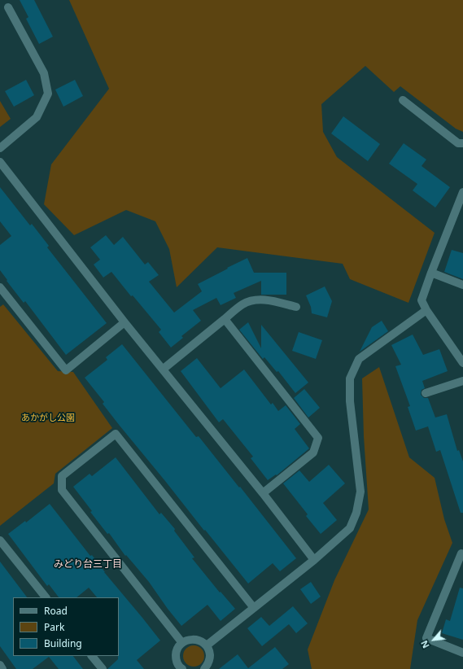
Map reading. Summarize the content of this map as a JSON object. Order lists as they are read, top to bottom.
{
  "districts": ["みどり台三丁目"],
  "parks": ["あかがし公園"],
  "legend": ["Road", "Park", "Building"],
  "north": "bottom left"
}
